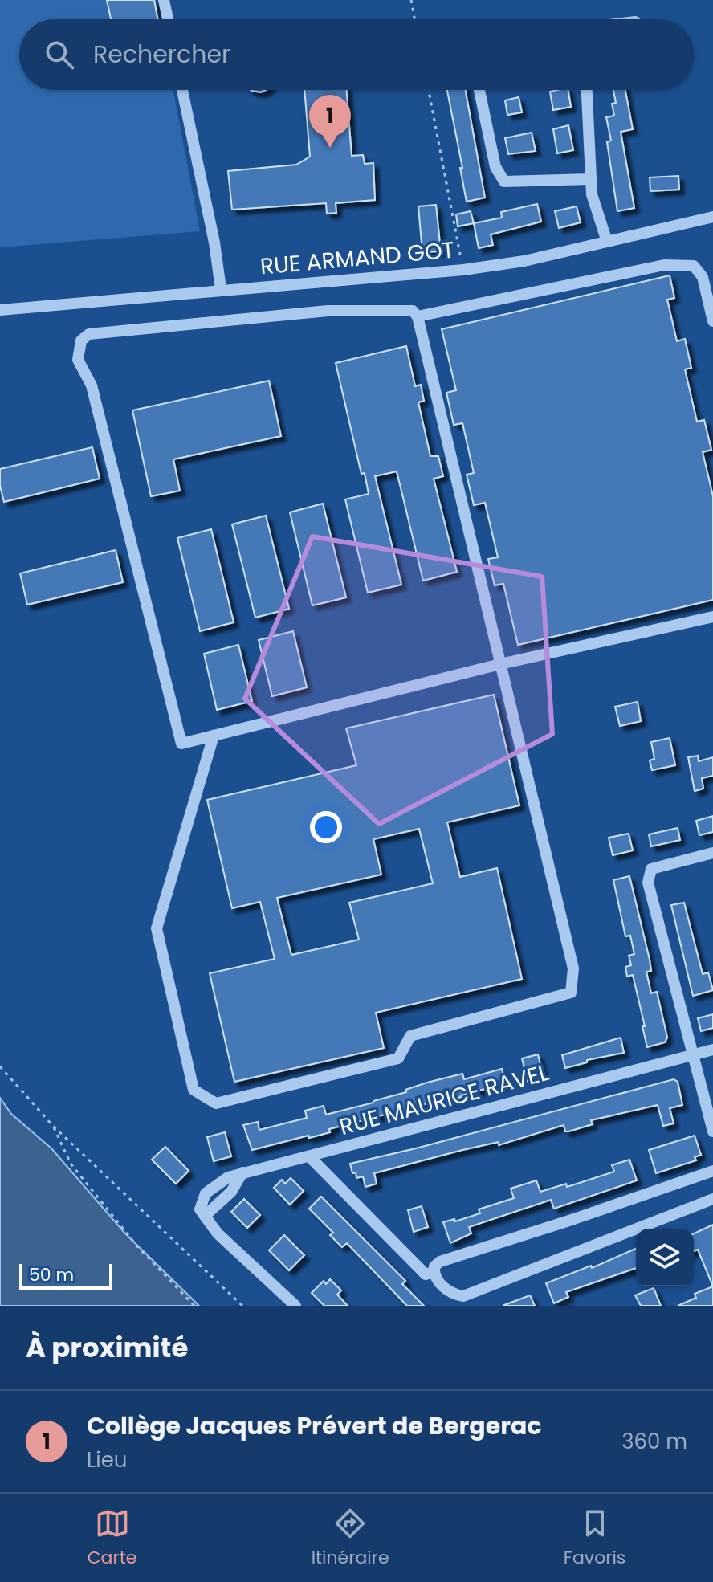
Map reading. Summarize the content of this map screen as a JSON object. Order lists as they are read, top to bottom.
{
  "streets": {
    "street": ["RUE ARMAND GOT", "RUE MAURICE RAVEL"]
  },
  "scale_bar": "50 m",
  "page": {
    "search": "Rechercher",
    "pins": "1",
    "scale": "50 m",
    "heading": "À proximité",
    "list": [
      {
        "mark": "1",
        "name": "Collège Jacques Prévert de Bergerac",
        "note": "Lieu",
        "value": "360 m"
      }
    ],
    "nav": ["Carte", "Itinéraire", "Favoris"]
  }
}
